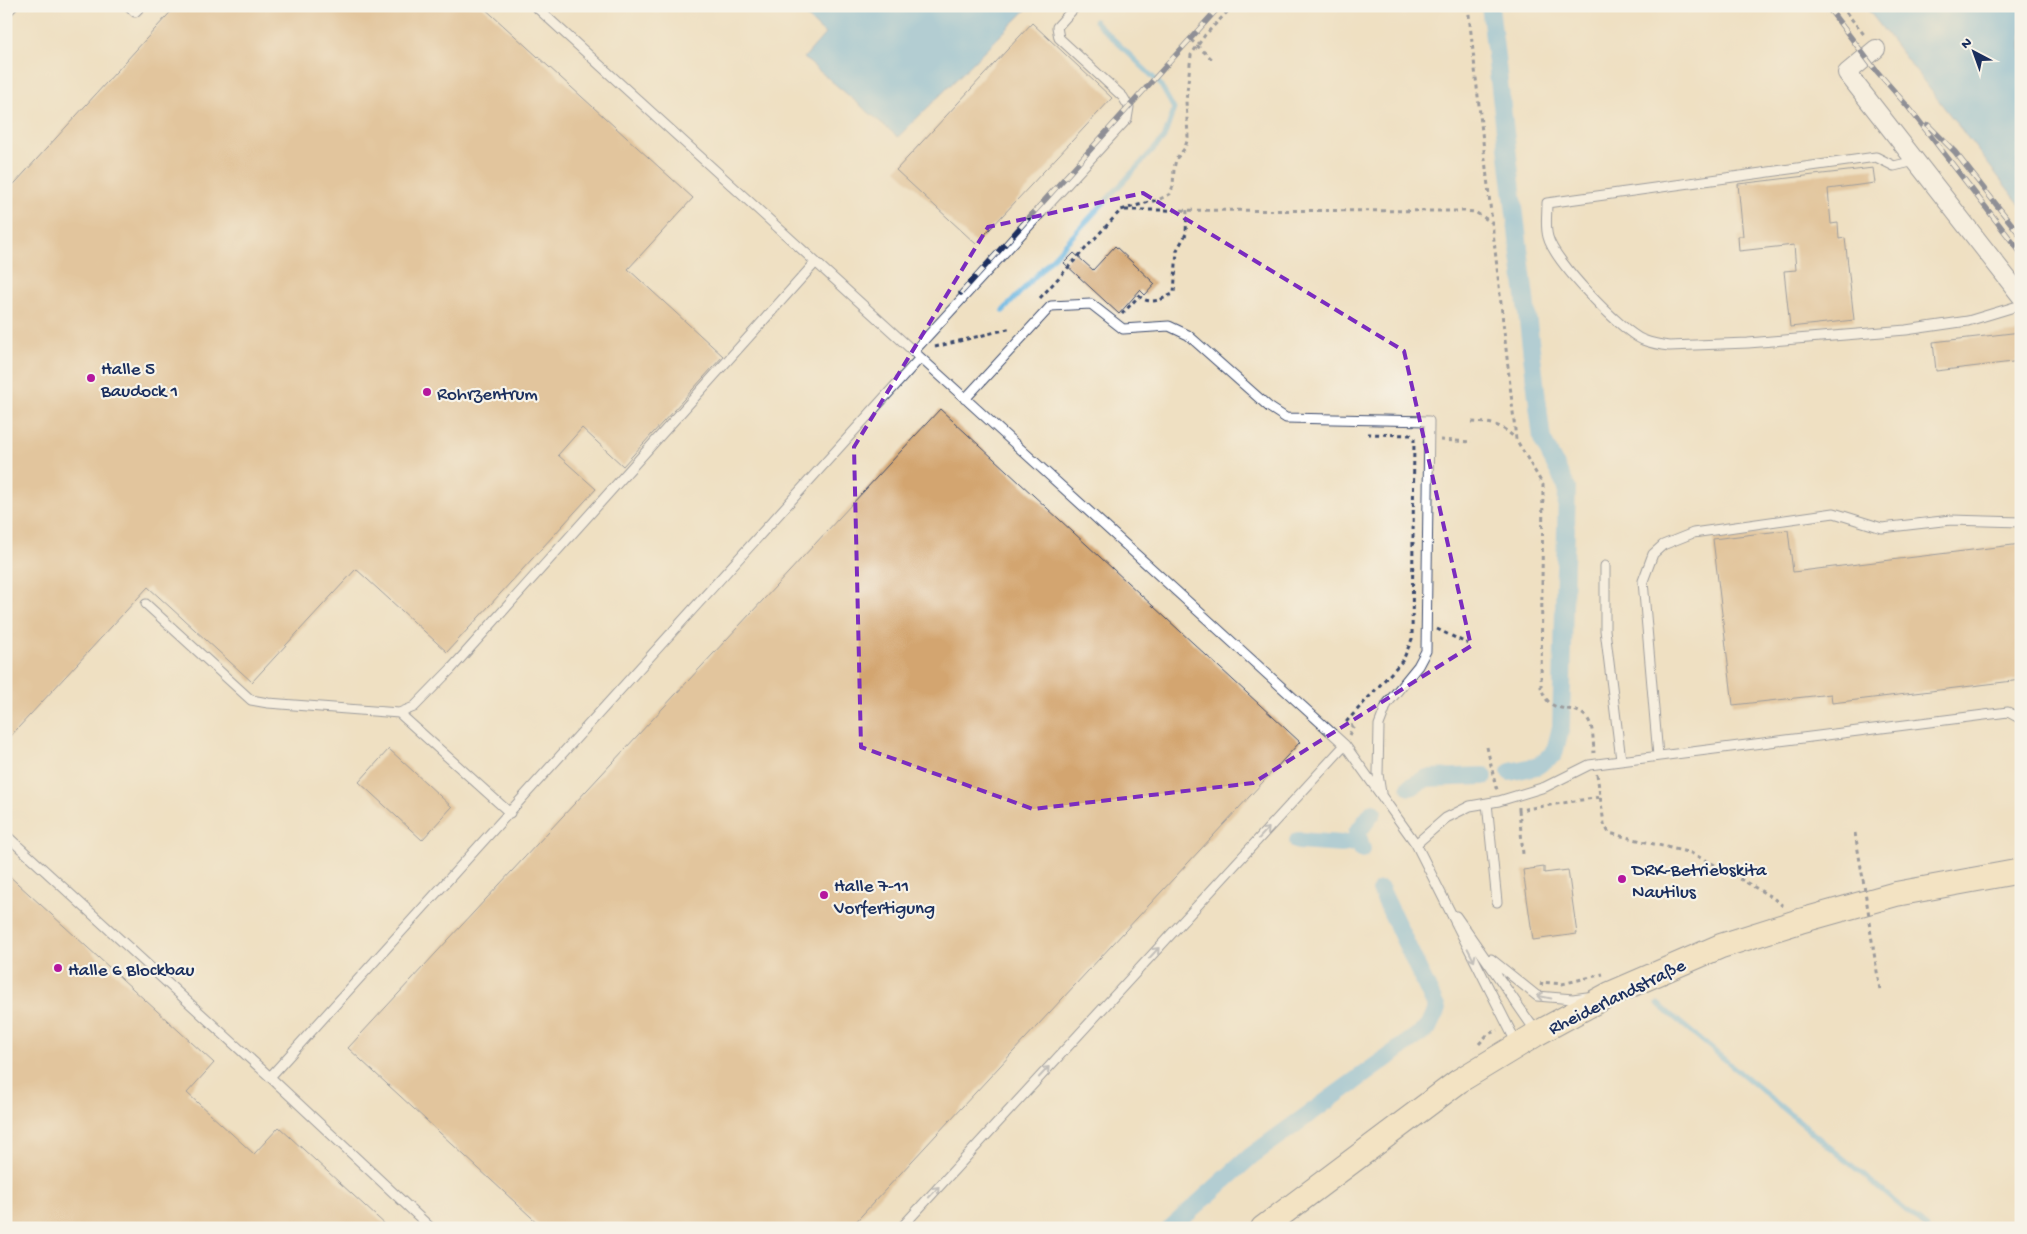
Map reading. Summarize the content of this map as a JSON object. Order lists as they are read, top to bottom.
{
  "streets": {
    "main road": ["Rheiderlandstraße"]
  },
  "places": [
    "Halle 5 Baudock 1",
    "Rohrzentrum",
    "DRK-Betriebskita Nautilus",
    "Halle 7-11 Vorfertigung",
    "Halle 6 Blockbau"
  ],
  "north": "top left"
}
